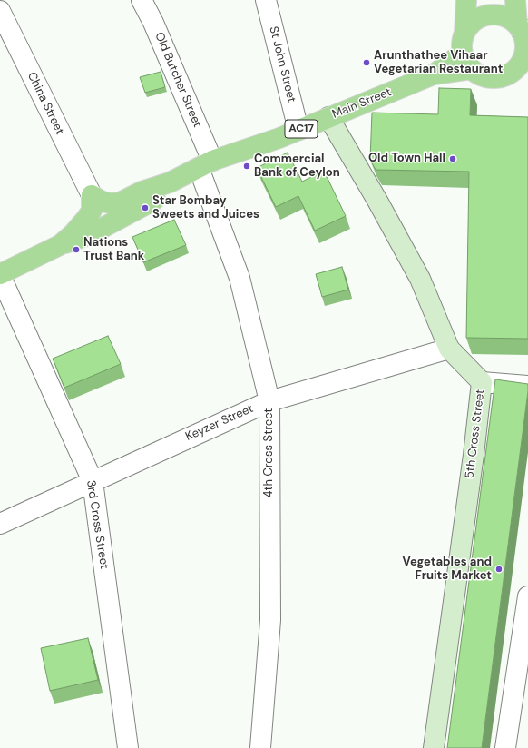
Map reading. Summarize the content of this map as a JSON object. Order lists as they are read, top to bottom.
{
  "streets": {
    "main road": ["Main Street", "AC17", "5th Cross Street"],
    "street": [
      "St John Street",
      "Old Butcher Street",
      "China Street",
      "Keyzer Street",
      "4th Cross Street",
      "3rd Cross Street"
    ]
  },
  "crossings": [
    ["St John Street", "Main Street"],
    ["Old Butcher Street", "Main Street"],
    ["Old Butcher Street", "4th Cross Street"],
    ["China Street", "Main Street"],
    ["Main Street", "5th Cross Street"],
    ["Main Street", "4th Cross Street"],
    ["Main Street", "3rd Cross Street"],
    ["Keyzer Street", "5th Cross Street"],
    ["Keyzer Street", "4th Cross Street"],
    ["Keyzer Street", "3rd Cross Street"]
  ],
  "places": [
    "Arunthathee Vihaar Vegetarian Restaurant",
    "Old Town Hall",
    "Commercial Bank of Ceylon",
    "Star Bombay Sweets and Juices",
    "Nations Trust Bank",
    "Vegetables and Fruits Market"
  ]
}
